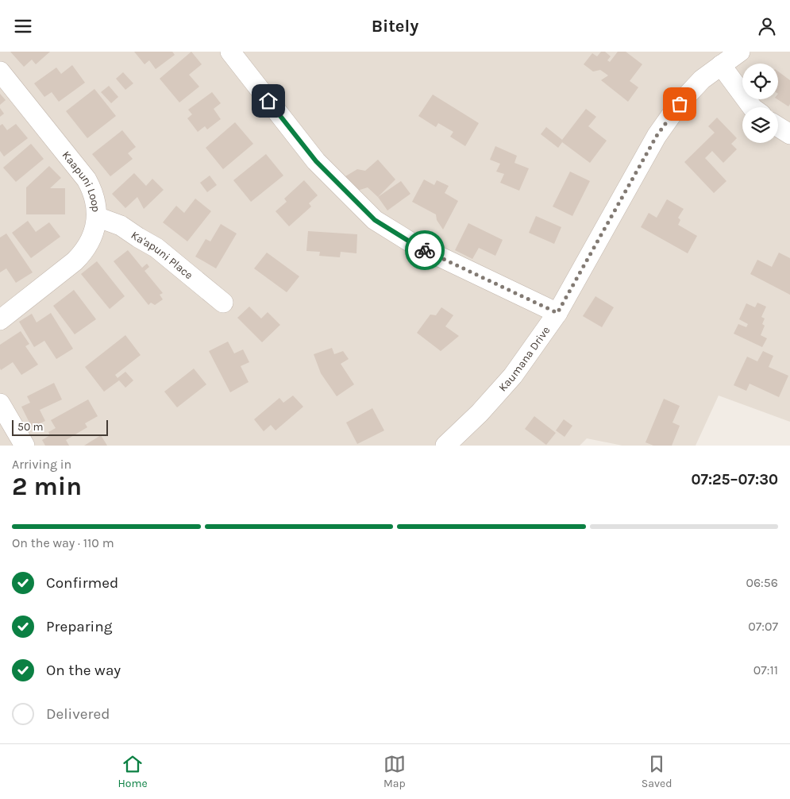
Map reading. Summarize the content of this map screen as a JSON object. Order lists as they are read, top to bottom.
{
  "streets": {
    "street": ["Kaapuni Loop", "Ka'apuni Place", "Kaumana Drive"]
  },
  "crossings": [
    ["Kaapuni Loop", "Ka'apuni Place"]
  ],
  "scale_bar": "50 m",
  "page": {
    "header": "Bitely",
    "scale": "50 m",
    "heading": ["2 min", "Arriving in", "07:25–07:30"],
    "bar": "On the way · 110 m",
    "list": [
      ["Confirmed", "06:56"],
      ["Preparing", "07:07"],
      ["On the way", "07:11"],
      "Delivered"
    ],
    "tabs": ["Home", "Map", "Saved"]
  }
}
